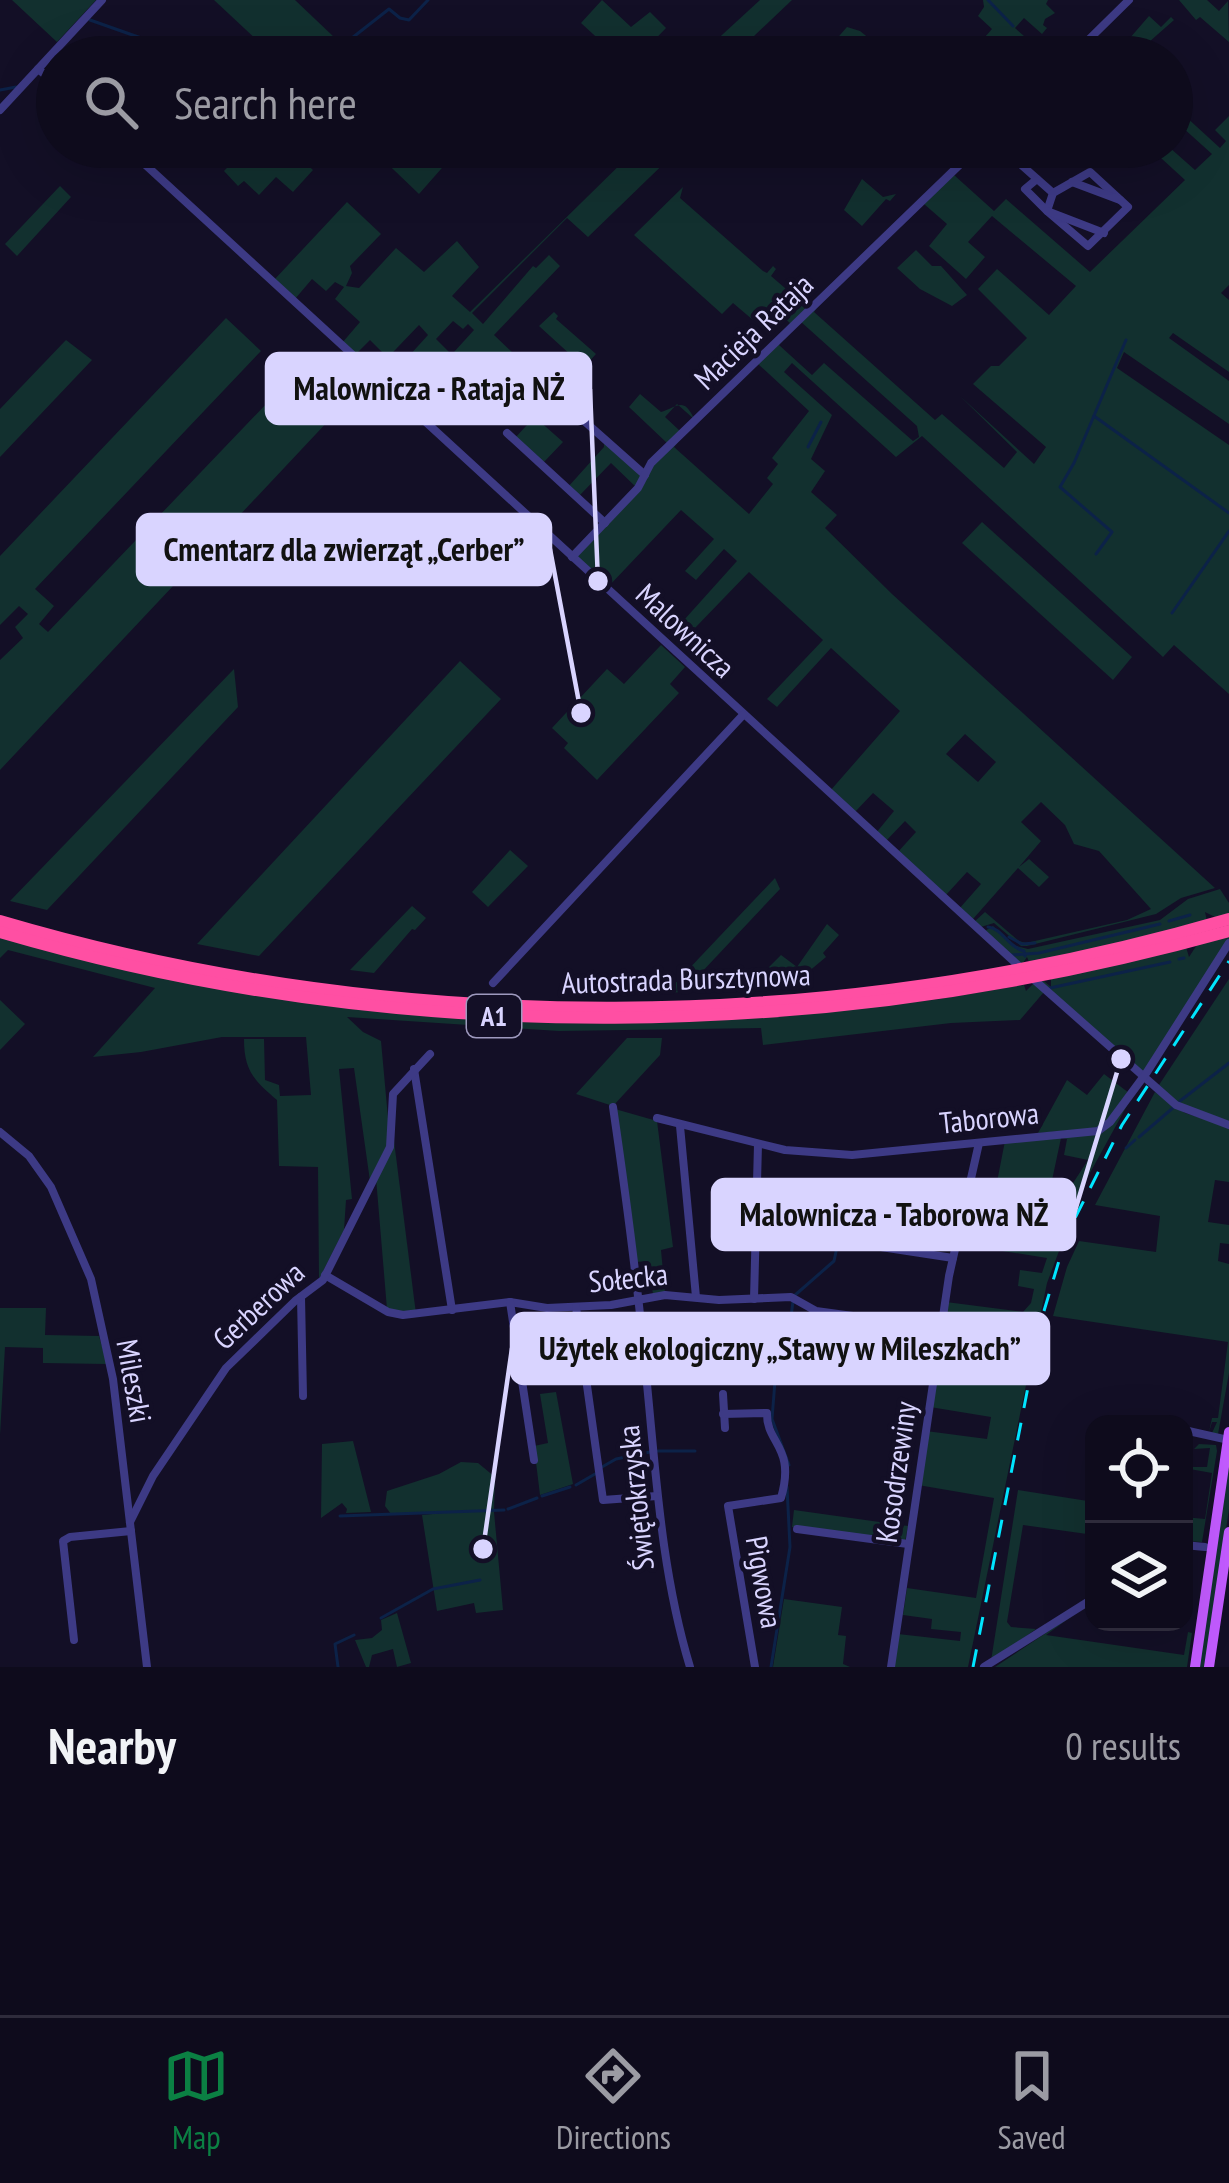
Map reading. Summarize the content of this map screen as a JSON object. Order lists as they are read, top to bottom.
{
  "streets": {
    "highway": ["Autostrada Bursztynowa", "A1"],
    "street": [
      "Macieja Rataja",
      "Malownicza",
      "Taborowa",
      "Sołecka",
      "Gerberowa",
      "Mileszki",
      "Kosodrzewiny",
      "Świętokrzyska",
      "Pigwowa"
    ]
  },
  "crossings": [
    ["Macieja Rataja", "Malownicza"],
    ["Malownicza", "Taborowa"],
    ["Taborowa", "Kosodrzewiny"],
    ["Sołecka", "Gerberowa"],
    ["Sołecka", "Kosodrzewiny"],
    ["Sołecka", "Świętokrzyska"],
    ["Gerberowa", "Mileszki"]
  ],
  "places": [
    "Malownicza - Rataja NŻ",
    "Cmentarz dla zwierząt „Cerber”",
    "Malownicza - Taborowa NŻ",
    "Użytek ekologiczny „Stawy w Mileszkach”"
  ],
  "page": {
    "search": "Search here",
    "heading": ["Nearby", "0 results"],
    "nav": ["Map", "Directions", "Saved"]
  }
}
